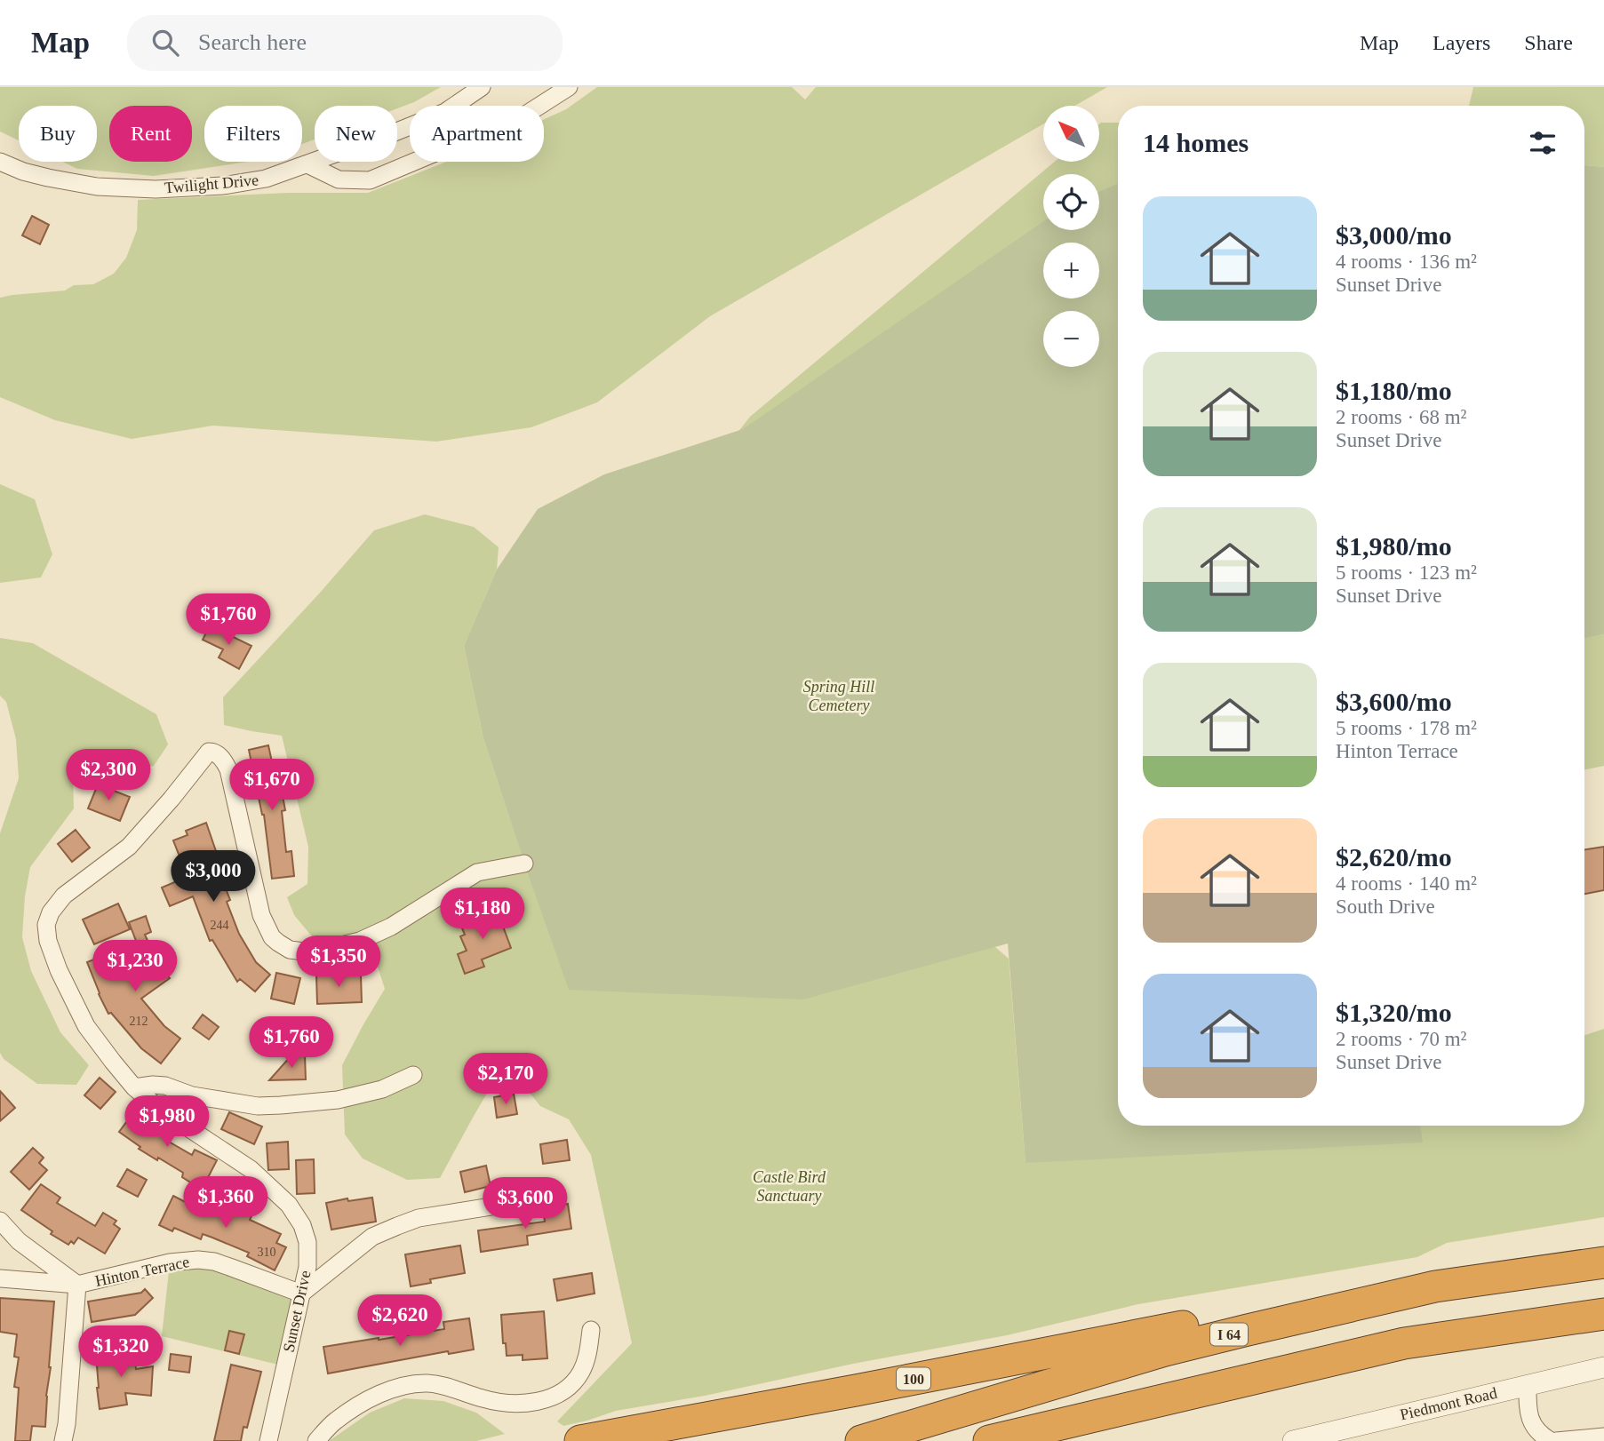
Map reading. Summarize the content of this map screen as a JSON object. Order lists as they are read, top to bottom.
{
  "streets": {
    "highway": ["I 64", "100"],
    "street": [
      "Twilight Drive",
      "Hinton Terrace",
      "Sunset Drive",
      "Piedmont Road"
    ]
  },
  "crossings": [
    ["Hinton Terrace", "Sunset Drive"],
    ["I 64", "100"]
  ],
  "parks": ["Spring Hill Cemetery", "Castle Bird Sanctuary"],
  "house_numbers": ["244", "212", "310"],
  "north": "top left",
  "page": {
    "header": "Map",
    "search": "Search here",
    "nav": ["Map", "Layers", "Share"],
    "map_buttons": ["+", "−"],
    "chip": [
      "Buy",
      "Rent",
      "Filters",
      "New",
      "Apartment"
    ],
    "heading": "14 homes",
    "list": [
      {
        "name": "$3,000/mo",
        "note": "4 rooms · 136 m² · Sunset Drive"
      },
      {
        "name": "$1,180/mo",
        "note": "2 rooms · 68 m² · Sunset Drive"
      },
      {
        "name": "$1,980/mo",
        "note": "5 rooms · 123 m² · Sunset Drive"
      },
      {
        "name": "$3,600/mo",
        "note": "5 rooms · 178 m² · Hinton Terrace"
      },
      {
        "name": "$2,620/mo",
        "note": "4 rooms · 140 m² · South Drive"
      },
      {
        "name": "$1,320/mo",
        "note": "2 rooms · 70 m² · Sunset Drive"
      }
    ],
    "price": [
      "$1,760",
      "$2,300",
      "$1,670",
      "$3,000",
      "$1,180",
      "$1,350",
      "$1,230",
      "$1,760",
      "$2,170",
      "$1,980",
      "$1,360",
      "$3,600",
      "$2,620",
      "$1,320"
    ]
  }
}
